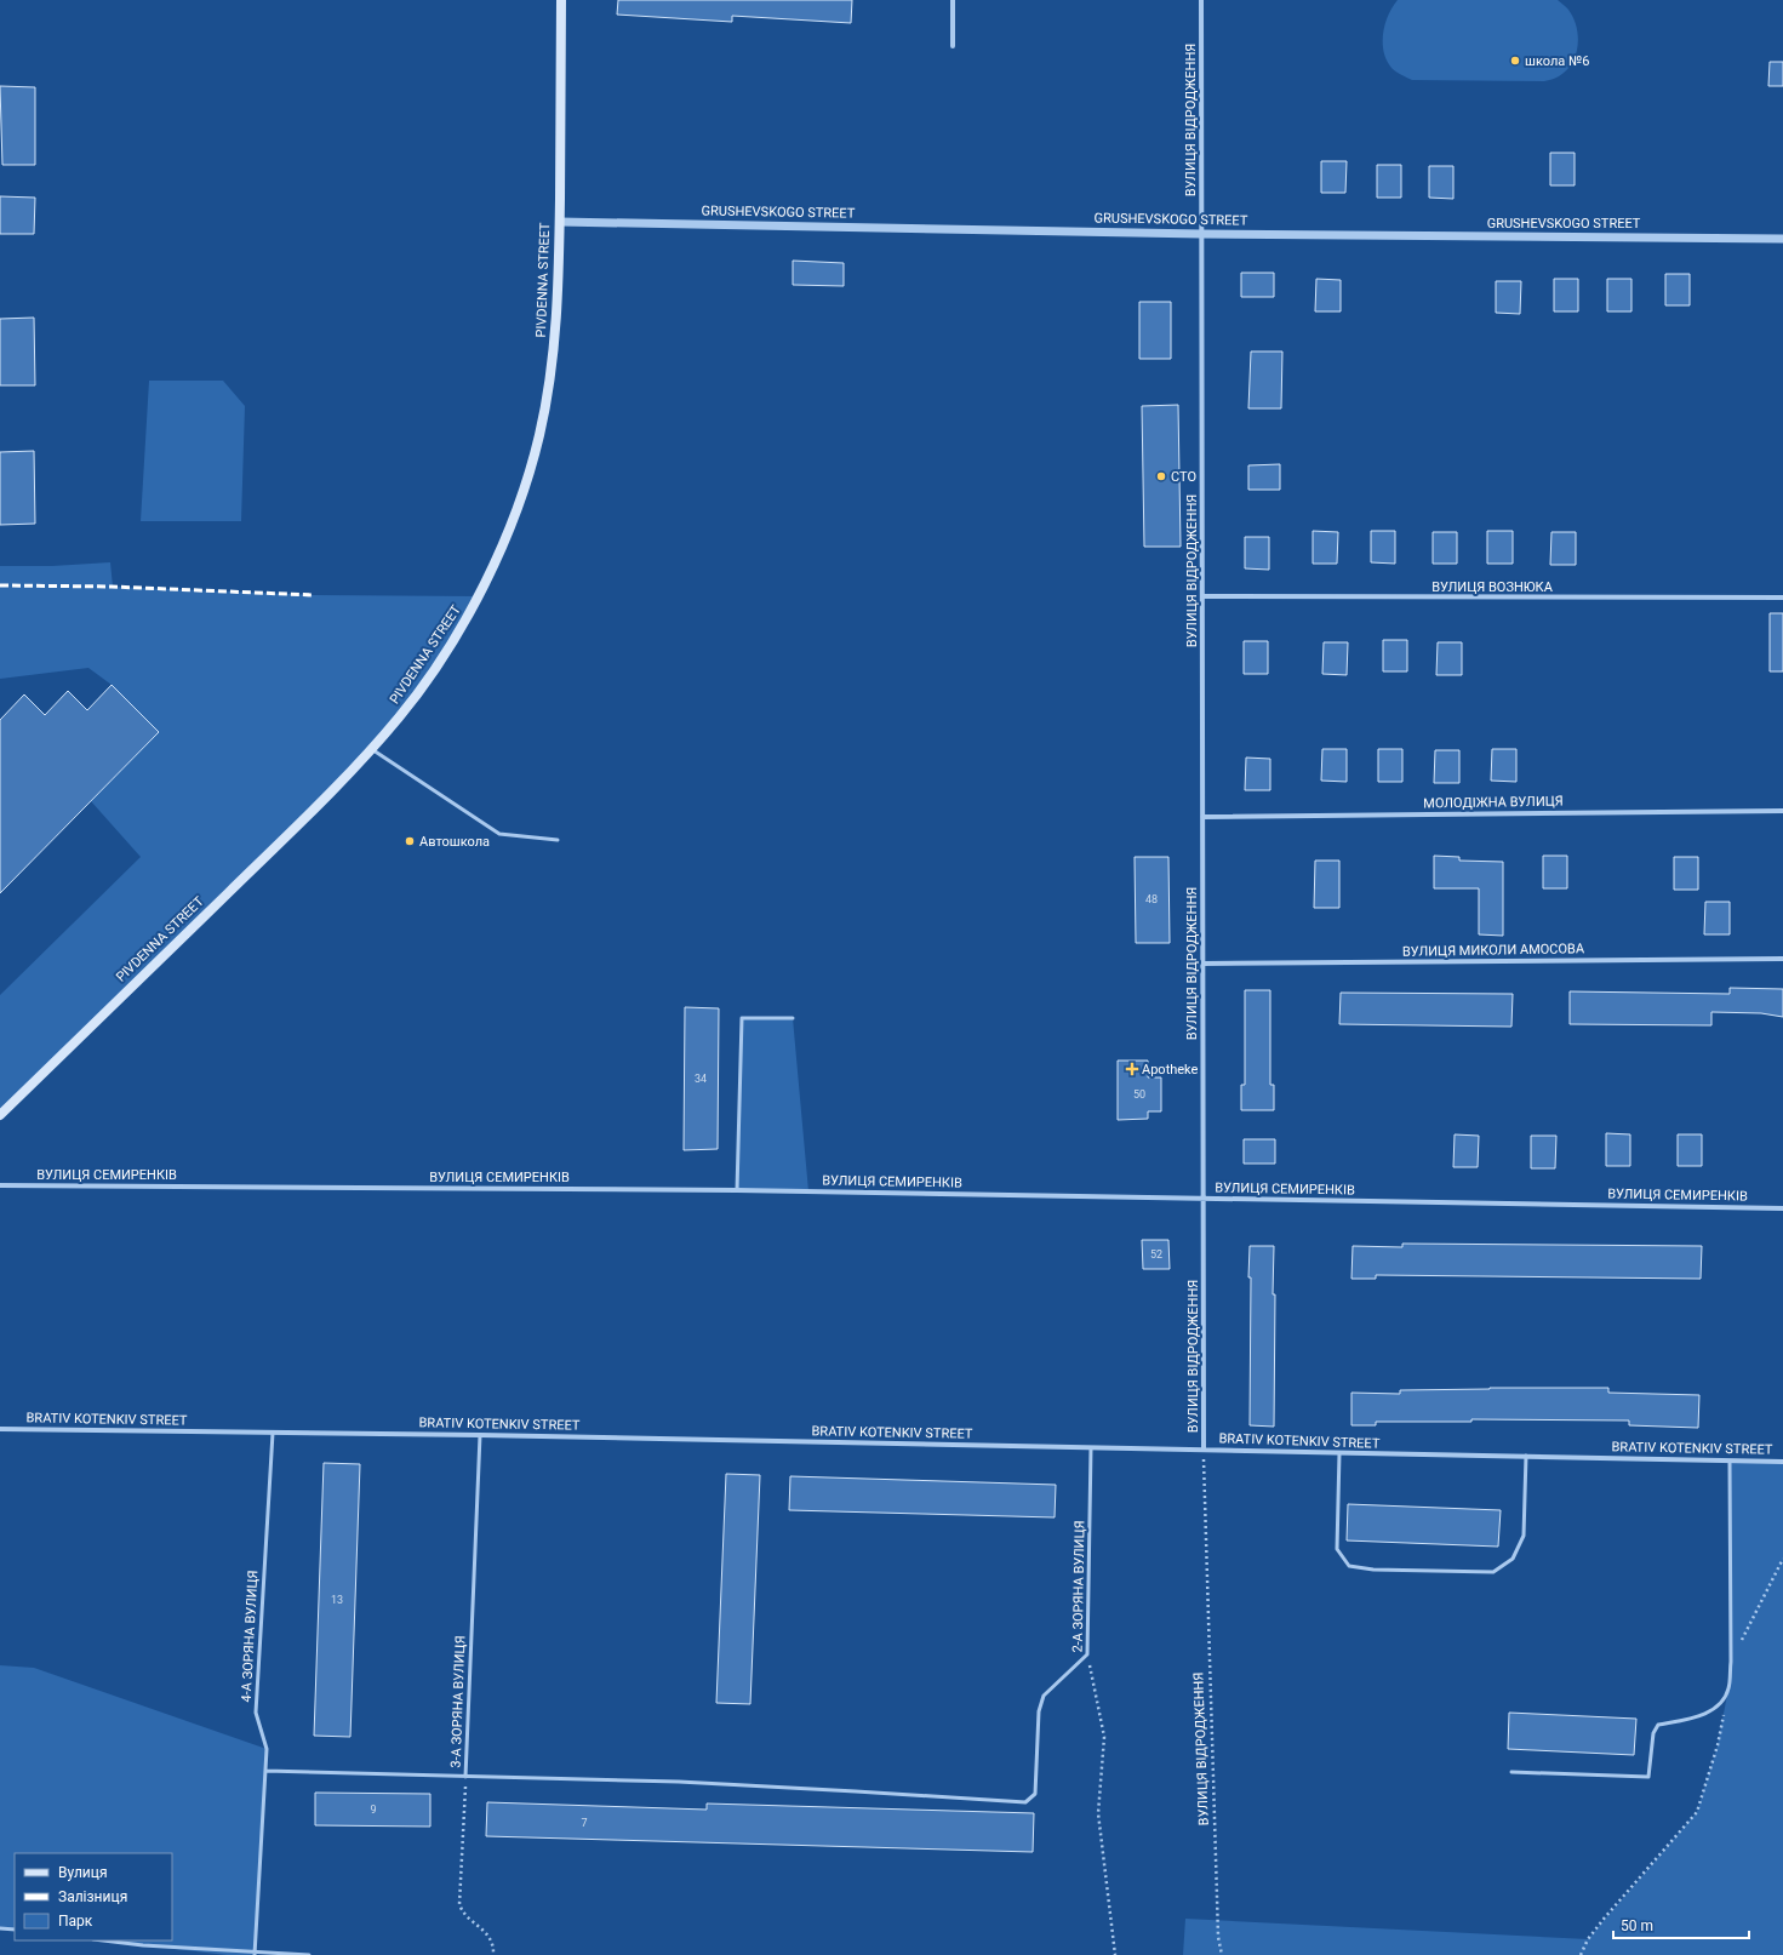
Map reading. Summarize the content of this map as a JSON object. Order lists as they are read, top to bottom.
{
  "streets": {
    "main road": ["PIVDENNA STREET"],
    "street": [
      "ВУЛИЦЯ ВІДРОДЖЕННЯ",
      "GRUSHEVSKOGO STREET",
      "ВУЛИЦЯ ВОЗНЮКА",
      "МОЛОДІЖНА ВУЛИЦЯ",
      "ВУЛИЦЯ МИКОЛИ АМОСОВА",
      "ВУЛИЦЯ СЕМИРЕНКІВ",
      "BRATIV KOTENKIV STREET"
    ],
    "lane": ["2-А ЗОРЯНА ВУЛИЦЯ", "4-А ЗОРЯНА ВУЛИЦЯ", "3-А ЗОРЯНА ВУЛИЦЯ"]
  },
  "crossings": [
    ["ВУЛИЦЯ ВІДРОДЖЕННЯ", "GRUSHEVSKOGO STREET"],
    ["ВУЛИЦЯ ВІДРОДЖЕННЯ", "ВУЛИЦЯ ВОЗНЮКА"],
    ["ВУЛИЦЯ ВІДРОДЖЕННЯ", "МОЛОДІЖНА ВУЛИЦЯ"],
    ["ВУЛИЦЯ ВІДРОДЖЕННЯ", "ВУЛИЦЯ МИКОЛИ АМОСОВА"],
    ["ВУЛИЦЯ ВІДРОДЖЕННЯ", "ВУЛИЦЯ СЕМИРЕНКІВ"],
    ["ВУЛИЦЯ ВІДРОДЖЕННЯ", "BRATIV KOTENKIV STREET"],
    ["GRUSHEVSKOGO STREET", "PIVDENNA STREET"],
    ["BRATIV KOTENKIV STREET", "2-А ЗОРЯНА ВУЛИЦЯ"],
    ["BRATIV KOTENKIV STREET", "4-А ЗОРЯНА ВУЛИЦЯ"],
    ["BRATIV KOTENKIV STREET", "3-А ЗОРЯНА ВУЛИЦЯ"]
  ],
  "places": {
    "other": ["школа №6", "СТО", "Автошкола"],
    "health": ["Apotheke"]
  },
  "house_numbers": [
    "48",
    "34",
    "50",
    "52",
    "13",
    "9",
    "7"
  ],
  "legend": ["Вулиця", "Залізниця", "Парк"],
  "scale_bar": "50 m"
}
